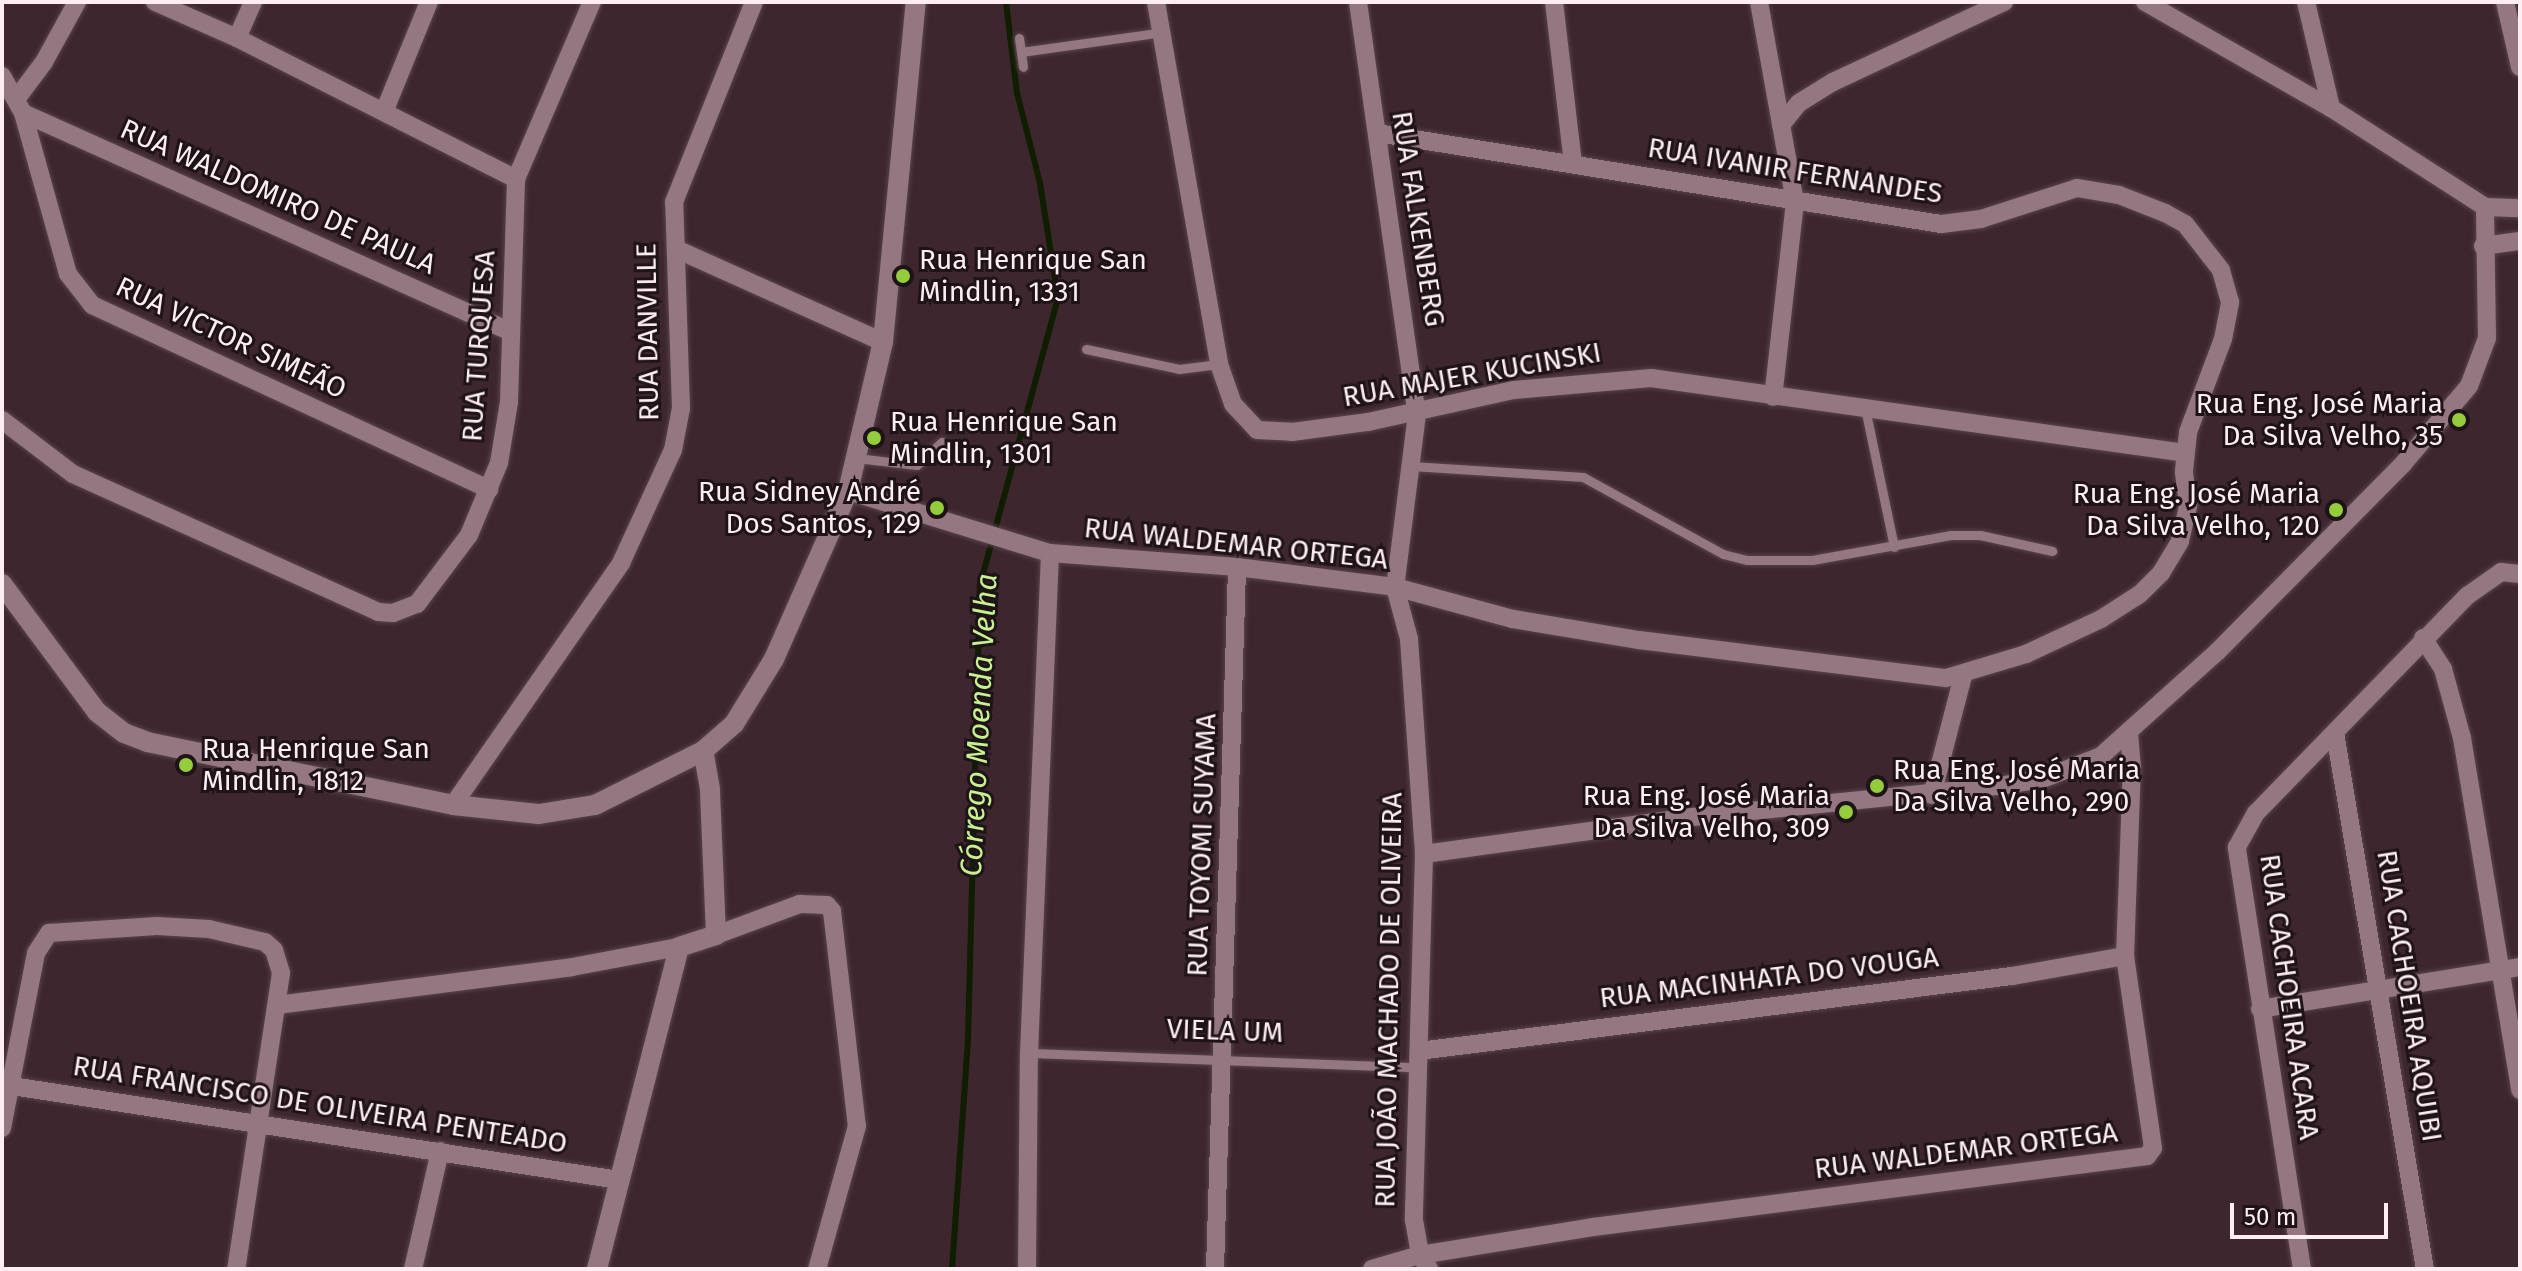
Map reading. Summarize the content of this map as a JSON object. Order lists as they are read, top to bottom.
{
  "streets": {
    "street": [
      "RUA IVANIR FERNANDES",
      "RUA WALDOMIRO DE PAULA",
      "RUA FALKENBERG",
      "RUA DANVILLE",
      "RUA VICTOR SIMEÃO",
      "RUA TURQUESA",
      "RUA MAJER KUCINSKI",
      "RUA WALDEMAR ORTEGA",
      "RUA TOYOMI SUYAMA",
      "RUA MACINHATA DO VOUGA",
      "RUA CACHOEIRA AQUIBI",
      "RUA CACHOEIRA ACARA",
      "RUA JOÃO MACHADO DE OLIVEIRA",
      "RUA FRANCISCO DE OLIVEIRA PENTEADO"
    ],
    "lane": ["VIELA UM"]
  },
  "crossings": [
    ["RUA IVANIR FERNANDES", "RUA FALKENBERG"],
    ["RUA IVANIR FERNANDES", "RUA MAJER KUCINSKI"],
    ["RUA IVANIR FERNANDES", "RUA WALDEMAR ORTEGA"],
    ["RUA WALDOMIRO DE PAULA", "RUA VICTOR SIMEÃO"],
    ["RUA WALDOMIRO DE PAULA", "RUA TURQUESA"],
    ["RUA FALKENBERG", "RUA MAJER KUCINSKI"],
    ["RUA FALKENBERG", "RUA WALDEMAR ORTEGA"],
    ["RUA FALKENBERG", "RUA JOÃO MACHADO DE OLIVEIRA"],
    ["RUA VICTOR SIMEÃO", "RUA TURQUESA"],
    ["RUA MAJER KUCINSKI", "RUA WALDEMAR ORTEGA"],
    ["RUA WALDEMAR ORTEGA", "RUA TOYOMI SUYAMA"],
    ["RUA WALDEMAR ORTEGA", "RUA MACINHATA DO VOUGA"],
    ["RUA WALDEMAR ORTEGA", "RUA JOÃO MACHADO DE OLIVEIRA"],
    ["RUA WALDEMAR ORTEGA", "VIELA UM"],
    ["RUA TOYOMI SUYAMA", "VIELA UM"],
    ["RUA MACINHATA DO VOUGA", "RUA JOÃO MACHADO DE OLIVEIRA"],
    ["RUA MACINHATA DO VOUGA", "VIELA UM"],
    ["RUA CACHOEIRA AQUIBI", "RUA CACHOEIRA ACARA"],
    ["RUA JOÃO MACHADO DE OLIVEIRA", "VIELA UM"]
  ],
  "water": ["Córrego Moenda Velha"],
  "places": [
    "Rua Henrique San Mindlin, 1331",
    "Rua Eng. José Maria Da Silva Velho, 35",
    "Rua Henrique San Mindlin, 1301",
    "Rua Sidney André Dos Santos, 129",
    "Rua Eng. José Maria Da Silva Velho, 120",
    "Rua Henrique San Mindlin, 1812",
    "Rua Eng. José Maria Da Silva Velho, 290",
    "Rua Eng. José Maria Da Silva Velho, 309"
  ],
  "scale_bar": "50 m"
}
